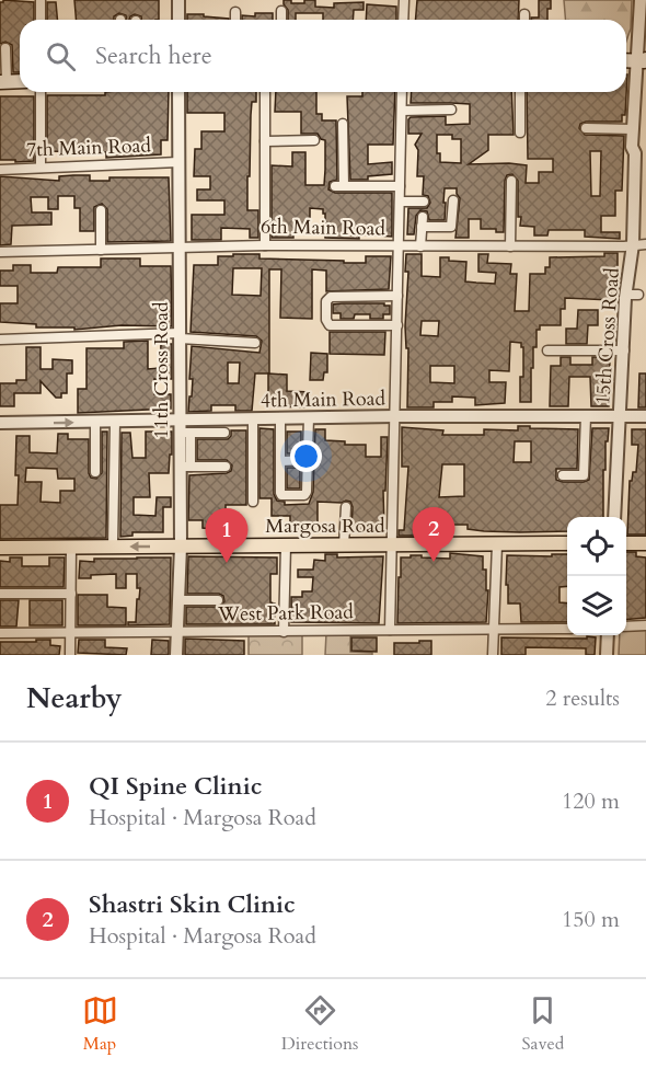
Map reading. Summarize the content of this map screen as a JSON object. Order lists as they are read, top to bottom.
{
  "streets": {
    "main road": ["Margosa Road"],
    "street": [
      "7th Main Road",
      "6th Main Road",
      "15th Cross Road",
      "11th Cross Road",
      "4th Main Road",
      "West Park Road"
    ]
  },
  "crossings": [
    ["7th Main Road", "11th Cross Road"],
    ["6th Main Road", "15th Cross Road"],
    ["6th Main Road", "11th Cross Road"],
    ["15th Cross Road", "4th Main Road"],
    ["11th Cross Road", "4th Main Road"],
    ["11th Cross Road", "Margosa Road"],
    ["11th Cross Road", "West Park Road"]
  ],
  "page": {
    "search": "Search here",
    "pins": ["2", "1"],
    "heading": ["Nearby", "2 results"],
    "list": [
      {
        "mark": "1",
        "name": "QI Spine Clinic",
        "note": "Hospital · Margosa Road",
        "value": "120 m"
      },
      {
        "mark": "2",
        "name": "Shastri Skin Clinic",
        "note": "Hospital · Margosa Road",
        "value": "150 m"
      }
    ],
    "nav": ["Map", "Directions", "Saved"]
  }
}
